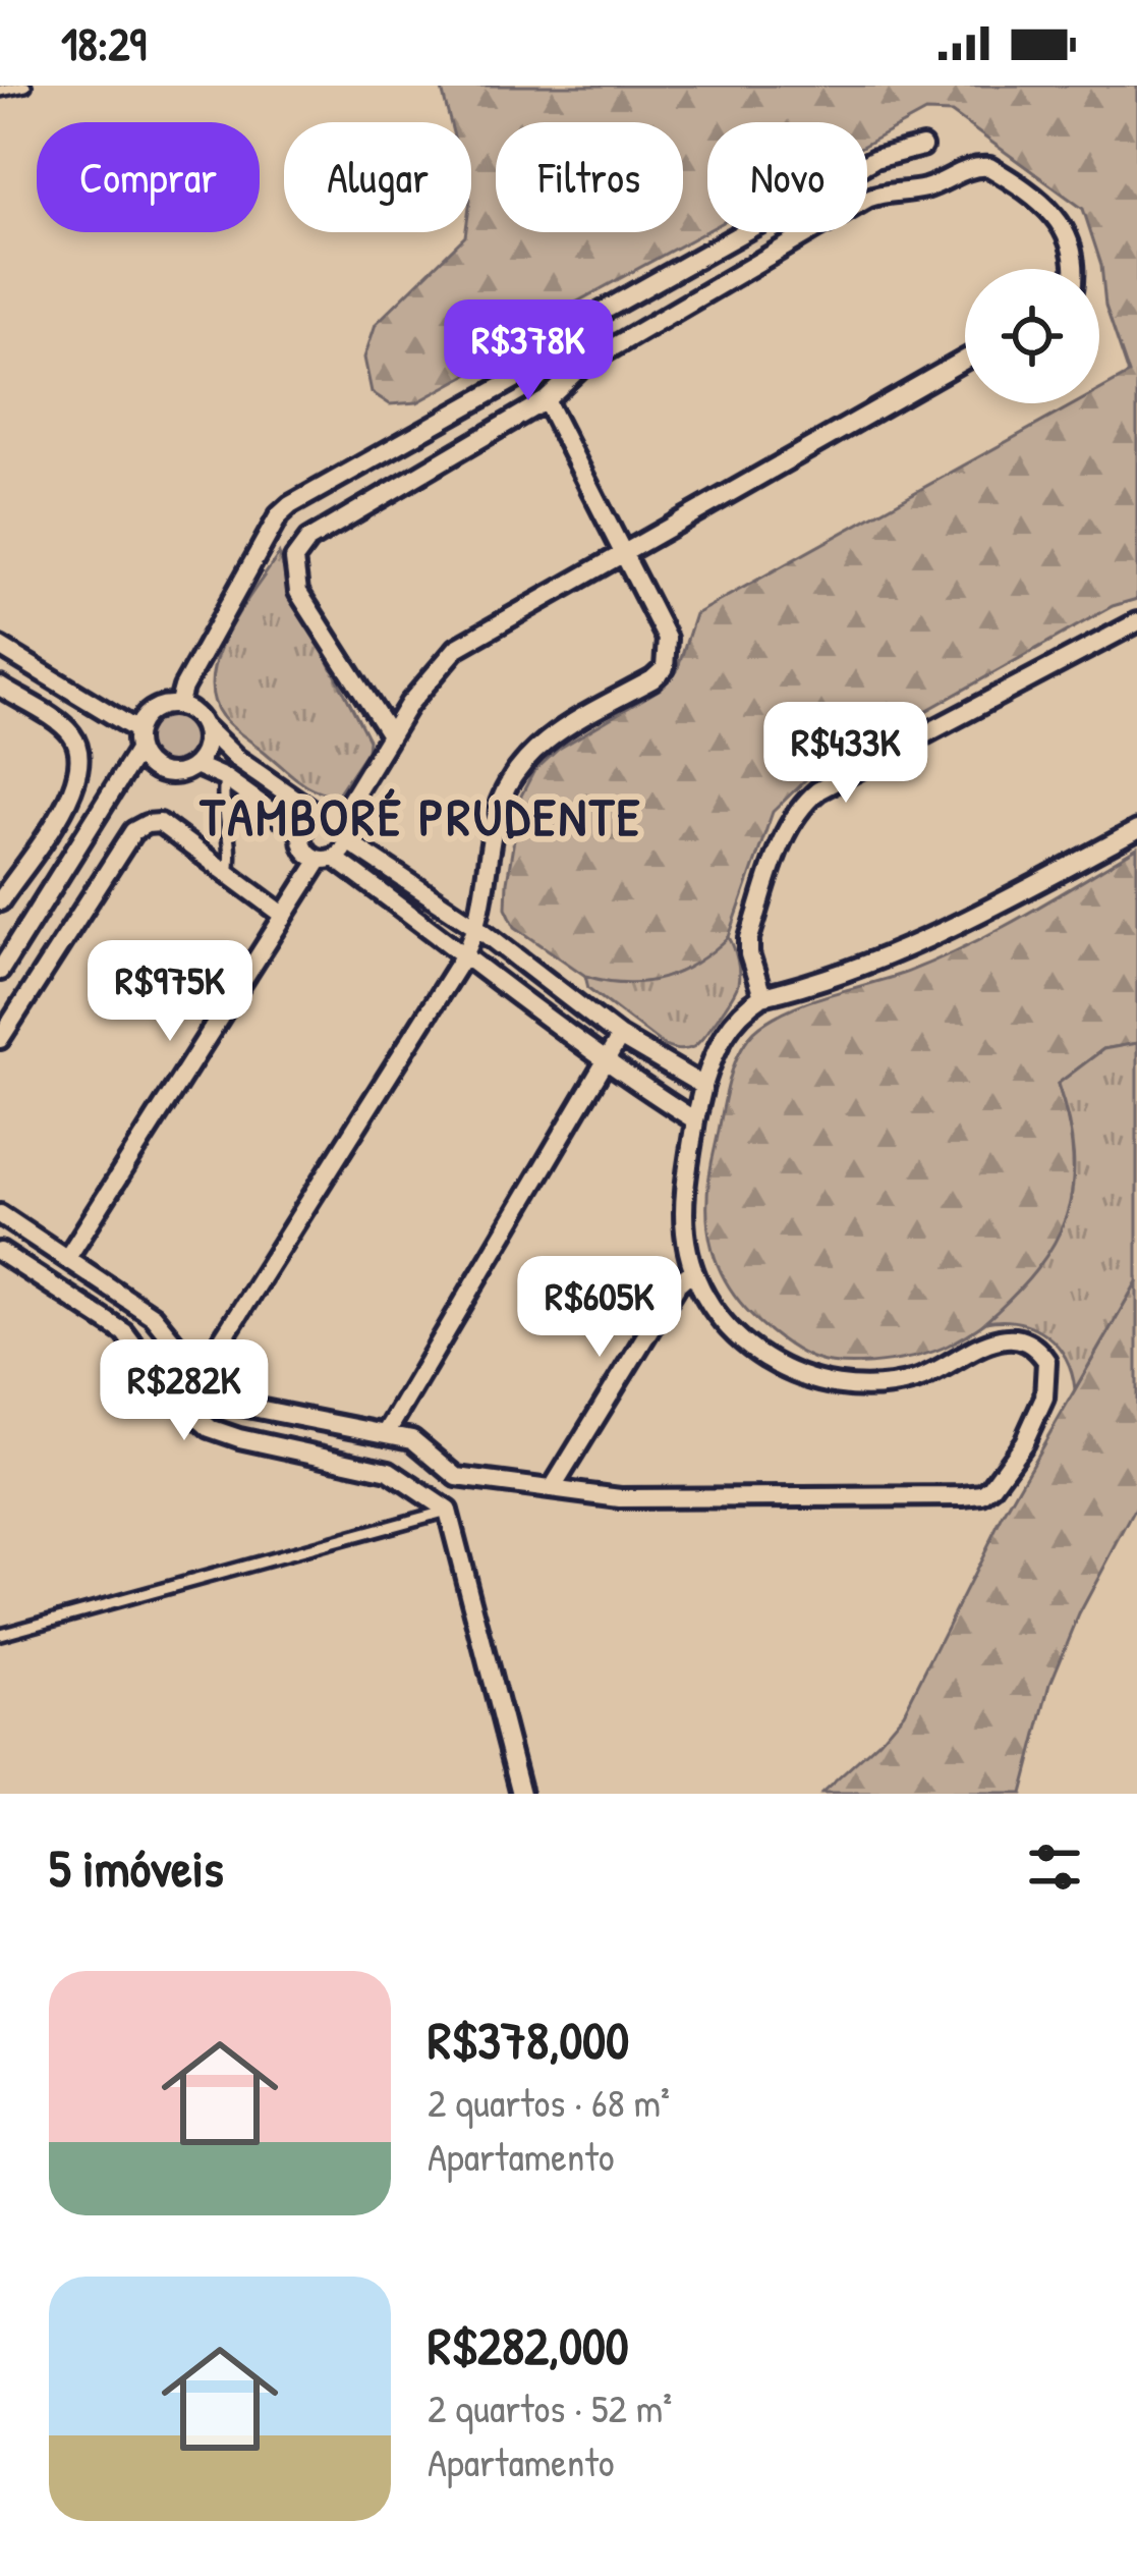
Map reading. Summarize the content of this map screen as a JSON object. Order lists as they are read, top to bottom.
{
  "districts": ["TAMBORÉ PRUDENTE"],
  "page": {
    "status": "18:29",
    "chip": [
      "Comprar",
      "Alugar",
      "Filtros",
      "Novo"
    ],
    "price": [
      "R$378K",
      "R$433K",
      "R$975K",
      "R$605K",
      "R$282K"
    ],
    "heading": "5 imóveis",
    "list": [
      {
        "name": "R$378,000",
        "note": "2 quartos · 68 m² · Apartamento"
      },
      {
        "name": "R$282,000",
        "note": "2 quartos · 52 m² · Apartamento"
      }
    ]
  }
}
